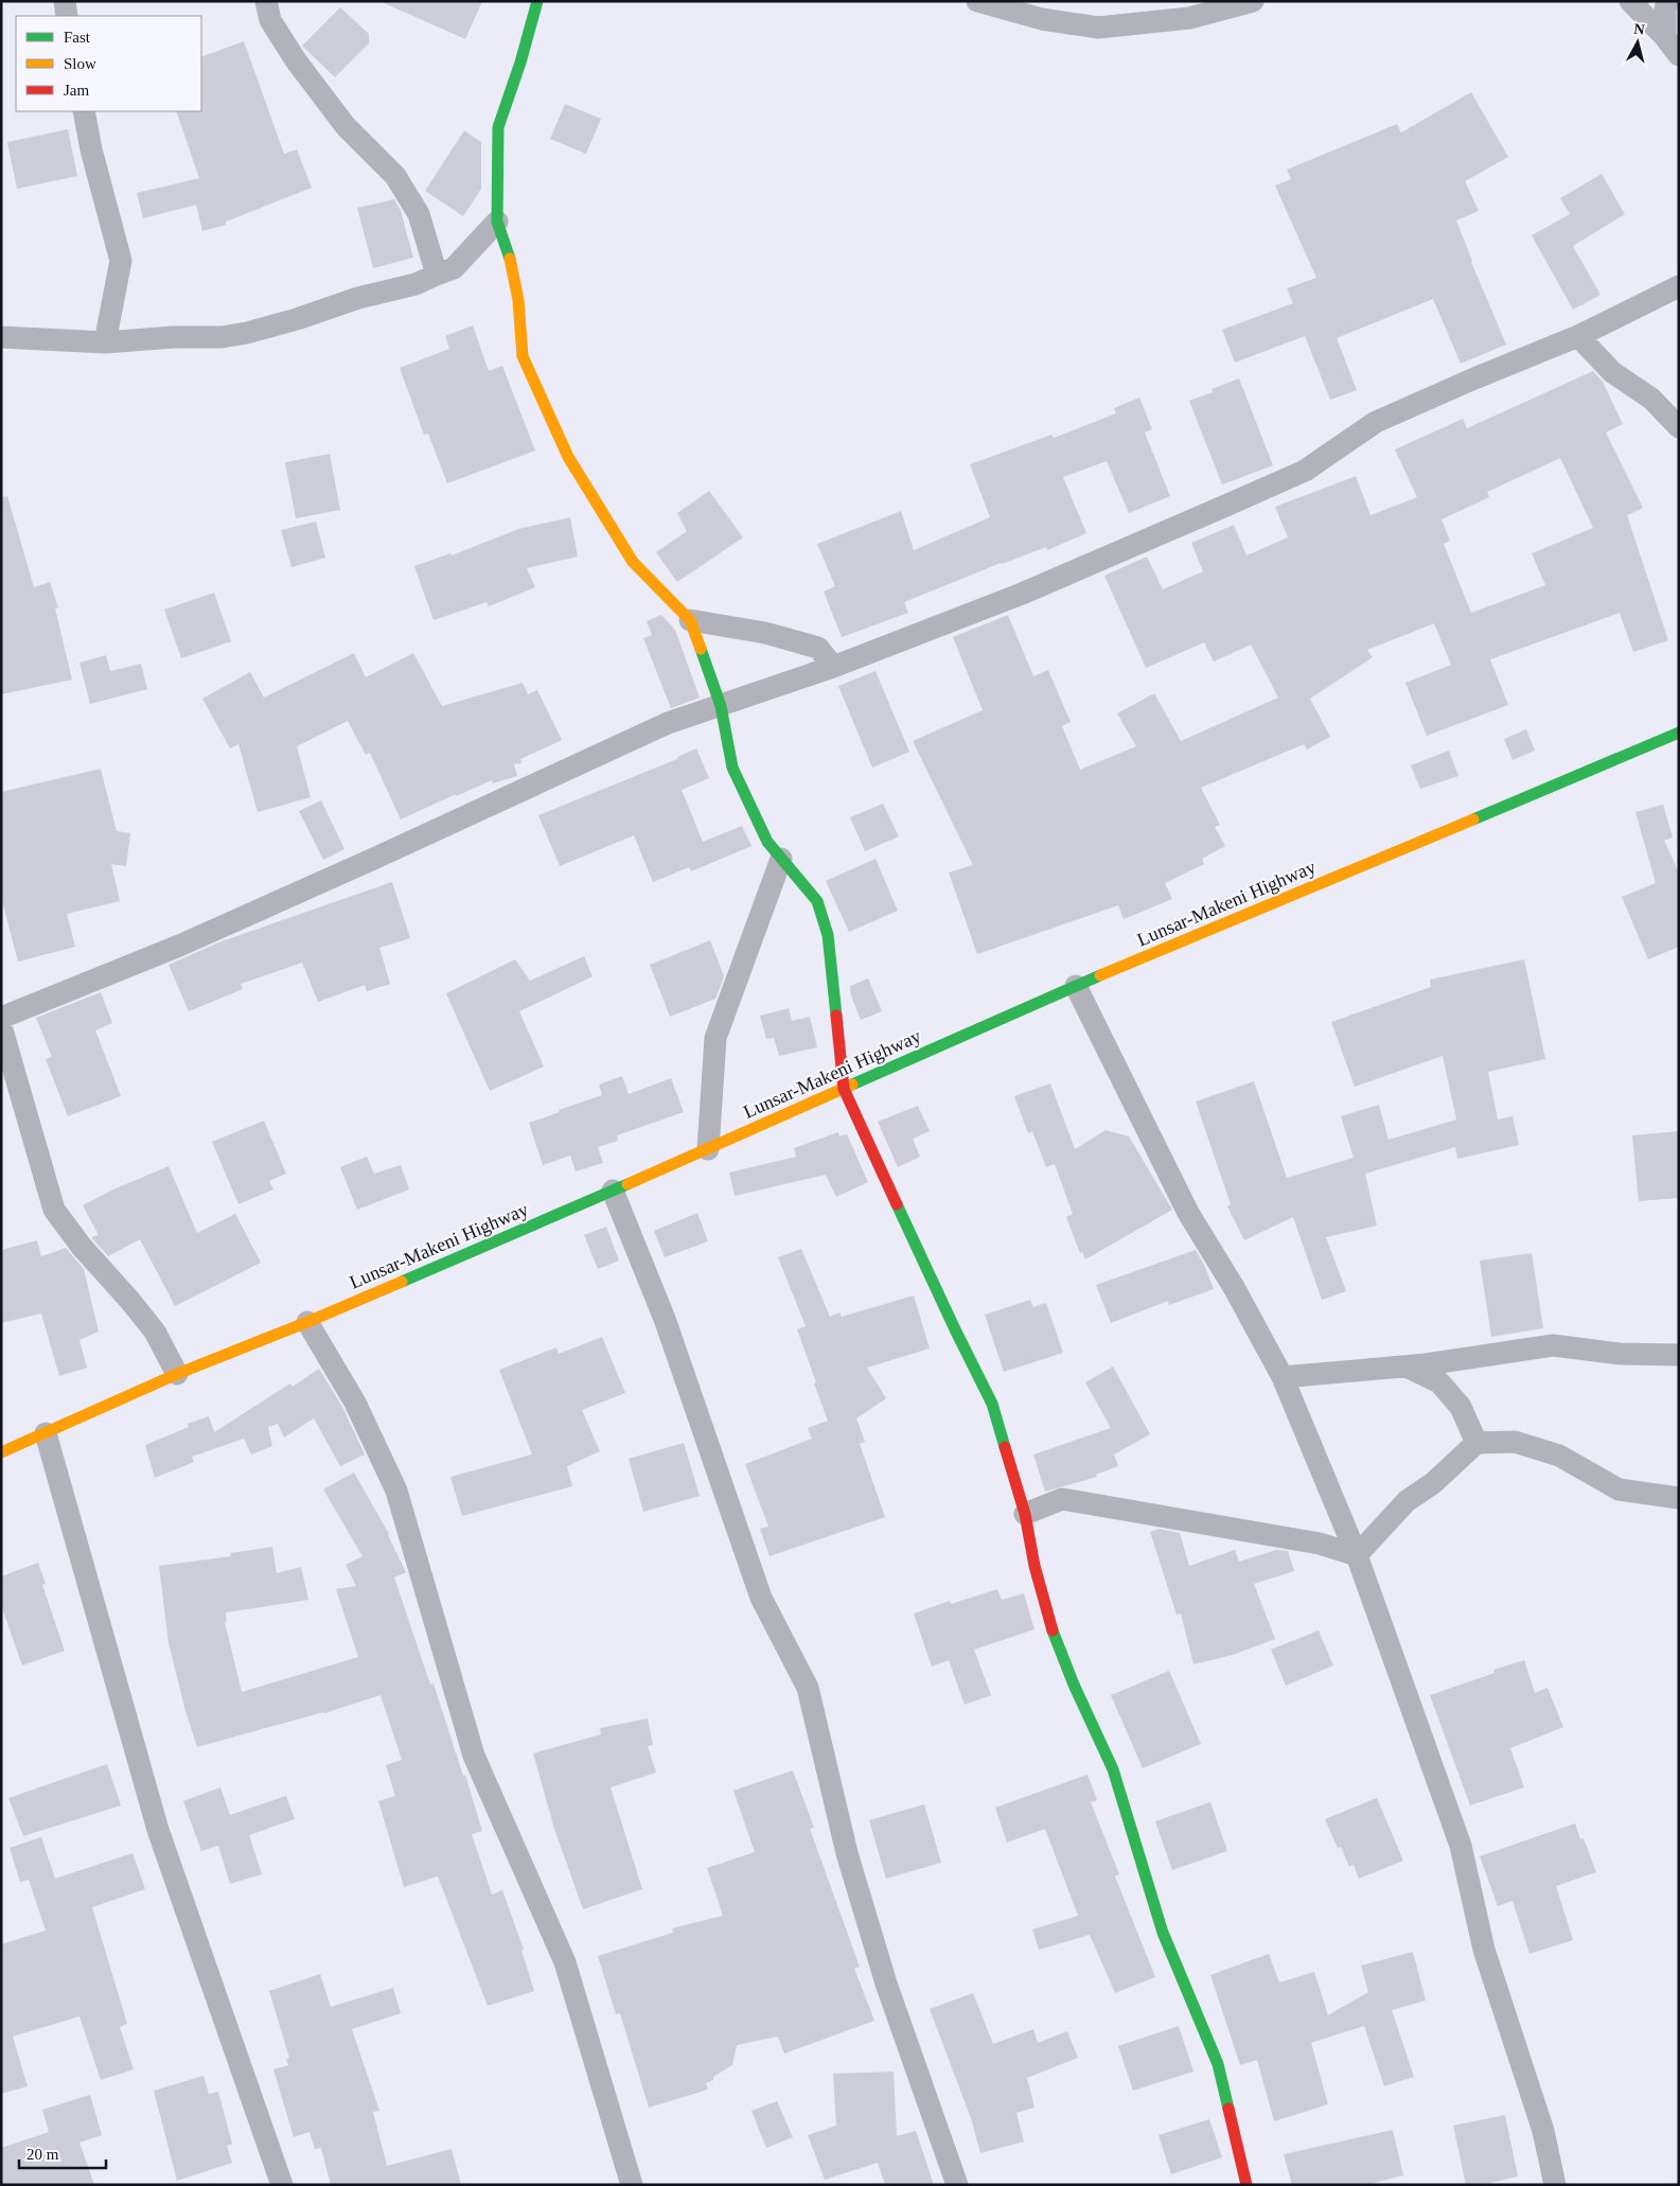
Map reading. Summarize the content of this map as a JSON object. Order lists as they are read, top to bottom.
{
  "streets": {
    "street": ["Lunsar-Makeni Highway"]
  },
  "legend": ["Fast", "Slow", "Jam"],
  "scale_bar": "20 m",
  "north": "top"
}
